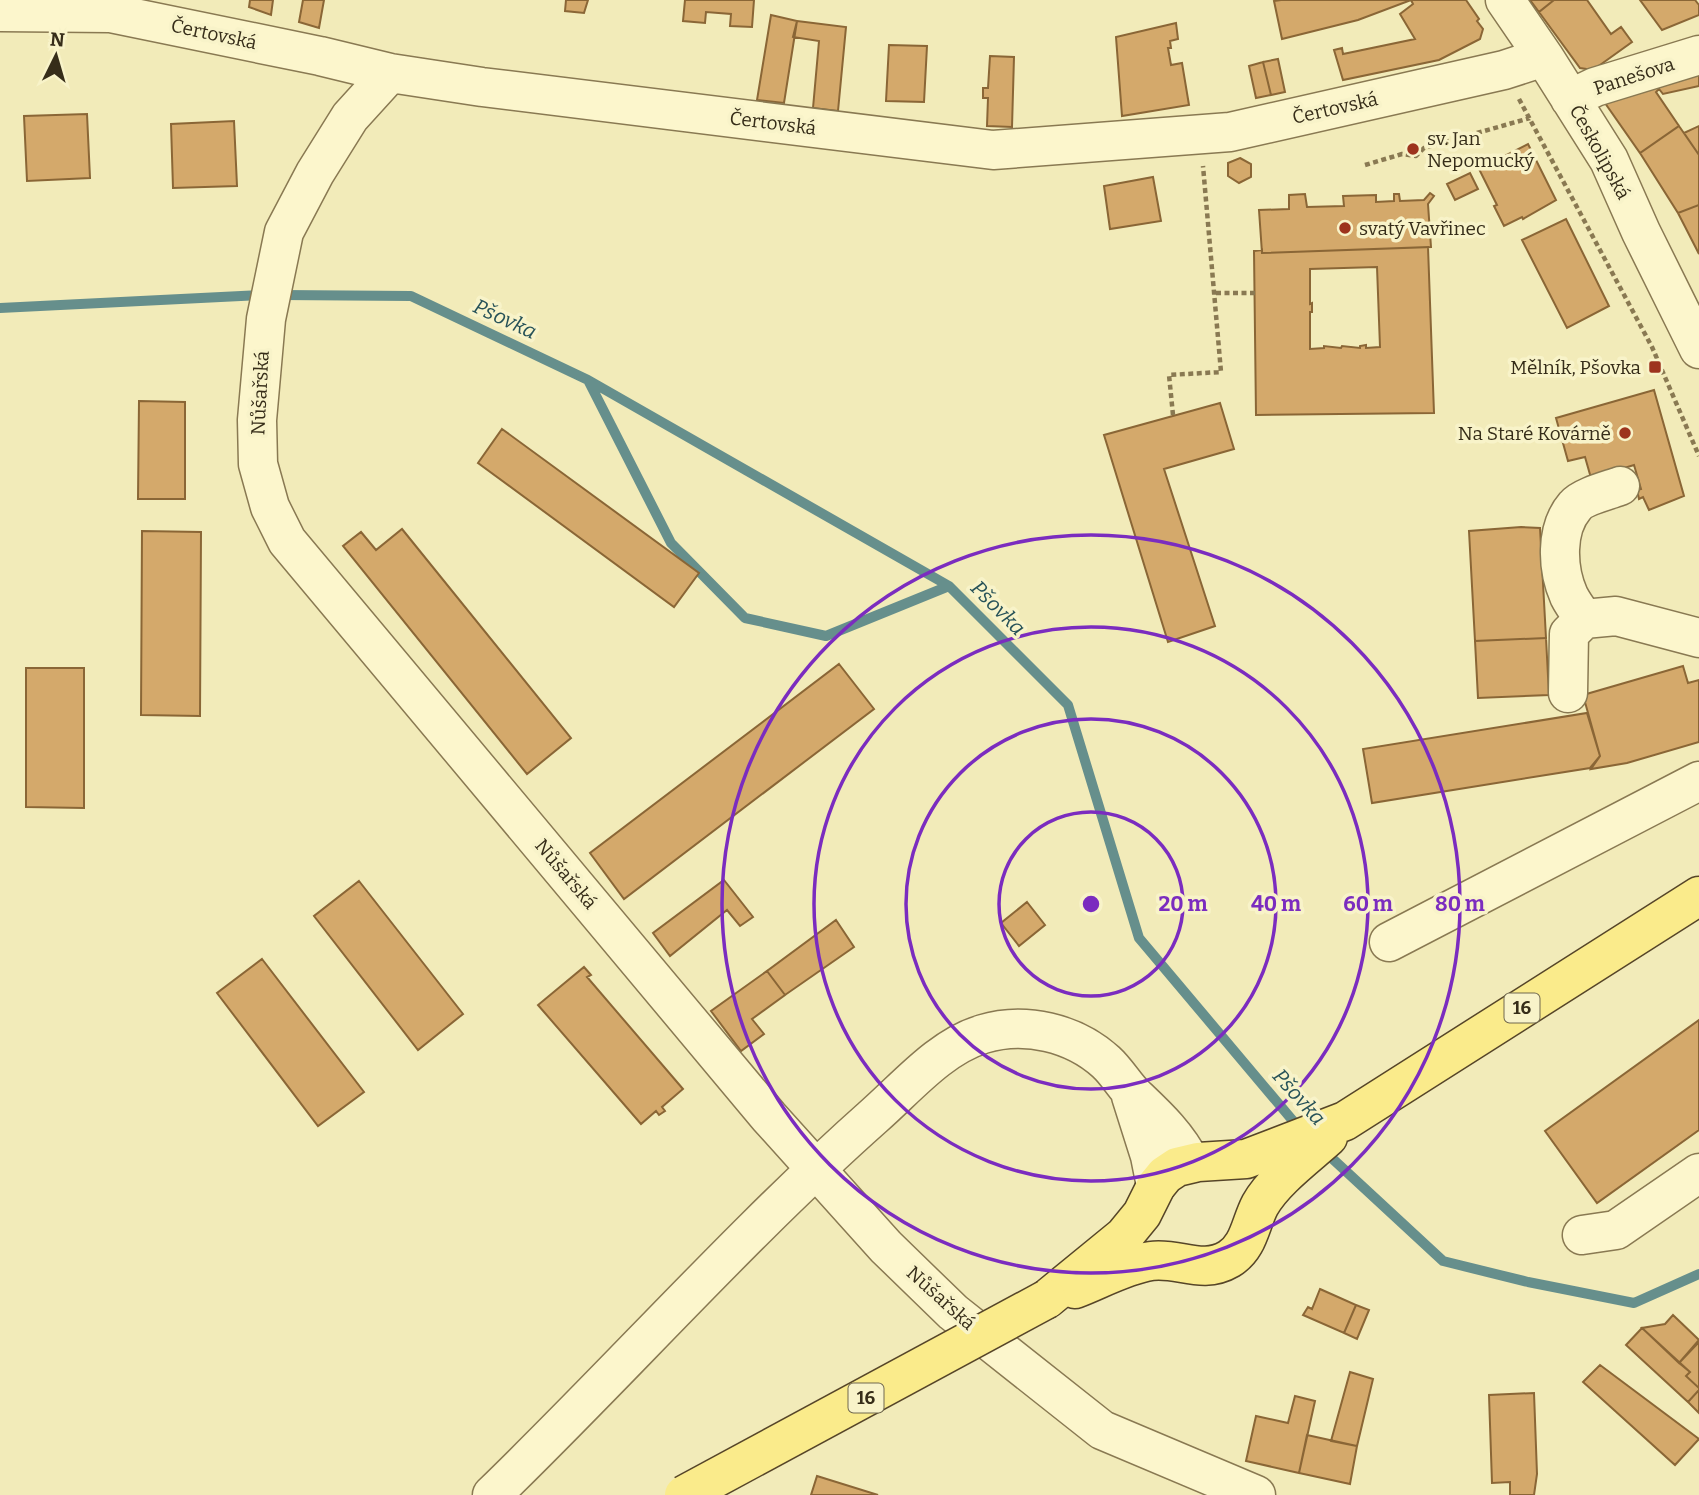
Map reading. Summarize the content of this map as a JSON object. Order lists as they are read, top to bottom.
{
  "streets": {
    "main road": ["16"],
    "street": [
      "Čertovská",
      "Panešova",
      "Českolipská",
      "Nůšařská"
    ]
  },
  "crossings": [
    ["Čertovská", "Českolipská"],
    ["Čertovská", "Nůšařská"],
    ["Panešova", "Českolipská"]
  ],
  "water": ["Pšovka"],
  "places": {
    "other": ["sv. Jan Nepomucký", "svatý Vavřinec", "Na Staré Kovárně"],
    "transit": ["Mělník, Pšovka"]
  },
  "north": "top",
  "rings": [
    "20 m",
    "40 m",
    "60 m",
    "80 m"
  ]
}
